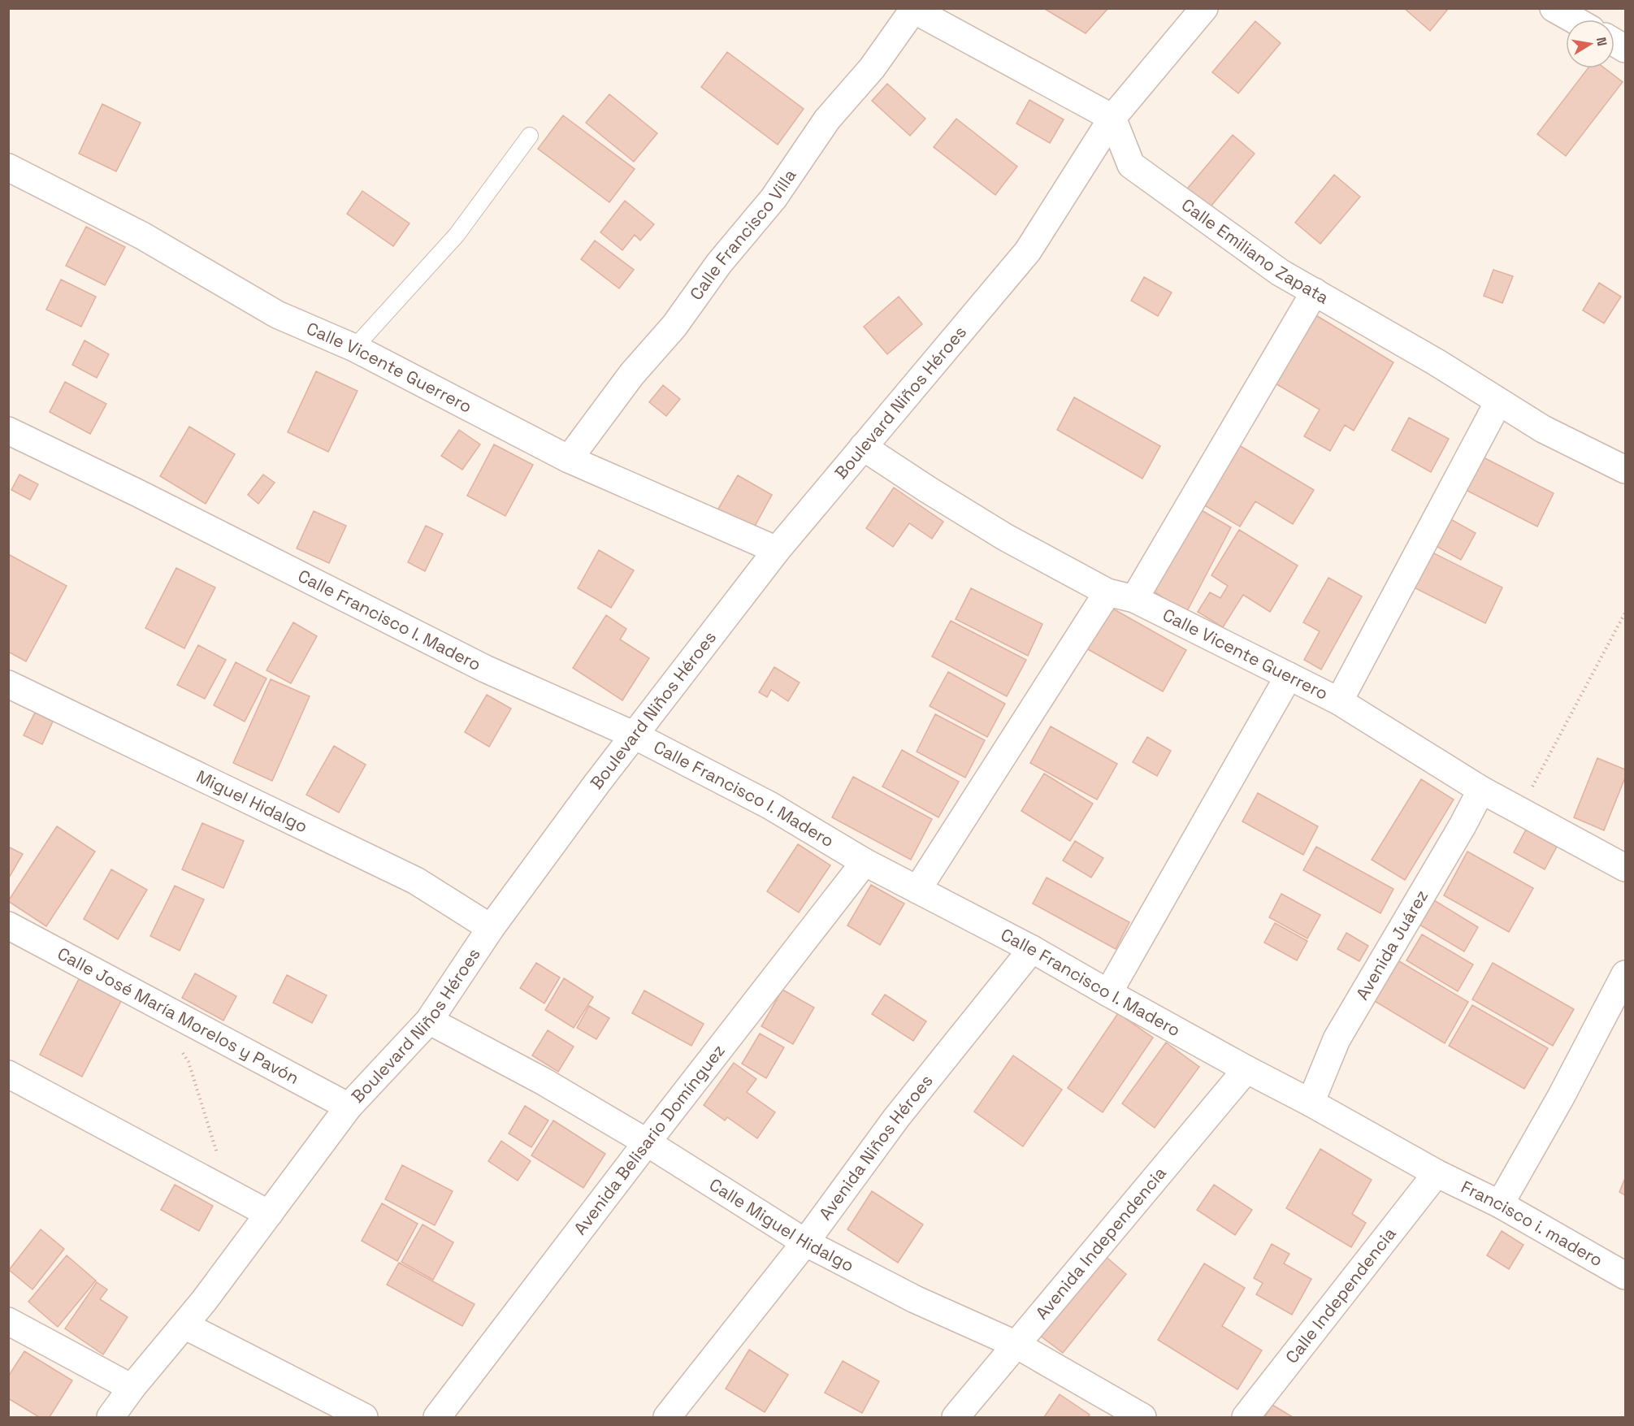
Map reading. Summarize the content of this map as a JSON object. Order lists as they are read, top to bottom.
{
  "streets": {
    "street": [
      "Calle Francisco Villa",
      "Calle Emiliano Zapata",
      "Calle Vicente Guerrero",
      "Boulevard Niños Héroes",
      "Calle Francisco I. Madero",
      "Miguel Hidalgo",
      "Avenida Juárez",
      "Calle José María Morelos y Pavón",
      "Avenida Belisario Domínguez",
      "Avenida Niños Héroes",
      "Francisco i. madero",
      "Calle Miguel Hidalgo",
      "Avenida Independencia",
      "Calle Independencia"
    ]
  },
  "crossings": [
    ["Calle Francisco Villa", "Calle Vicente Guerrero"],
    ["Calle Emiliano Zapata", "Boulevard Niños Héroes"],
    ["Calle Vicente Guerrero", "Boulevard Niños Héroes"],
    ["Calle Vicente Guerrero", "Avenida Juárez"],
    ["Boulevard Niños Héroes", "Calle Francisco I. Madero"],
    ["Boulevard Niños Héroes", "Miguel Hidalgo"],
    ["Boulevard Niños Héroes", "Calle José María Morelos y Pavón"],
    ["Boulevard Niños Héroes", "Calle Miguel Hidalgo"],
    ["Calle Francisco I. Madero", "Avenida Juárez"],
    ["Calle Francisco I. Madero", "Avenida Belisario Domínguez"],
    ["Calle Francisco I. Madero", "Avenida Niños Héroes"],
    ["Calle Francisco I. Madero", "Francisco i. madero"],
    ["Calle Francisco I. Madero", "Avenida Independencia"],
    ["Calle Francisco I. Madero", "Calle Independencia"],
    ["Avenida Belisario Domínguez", "Calle Miguel Hidalgo"],
    ["Avenida Niños Héroes", "Calle Miguel Hidalgo"],
    ["Francisco i. madero", "Calle Independencia"],
    ["Calle Miguel Hidalgo", "Avenida Independencia"]
  ],
  "north": "right"
}
